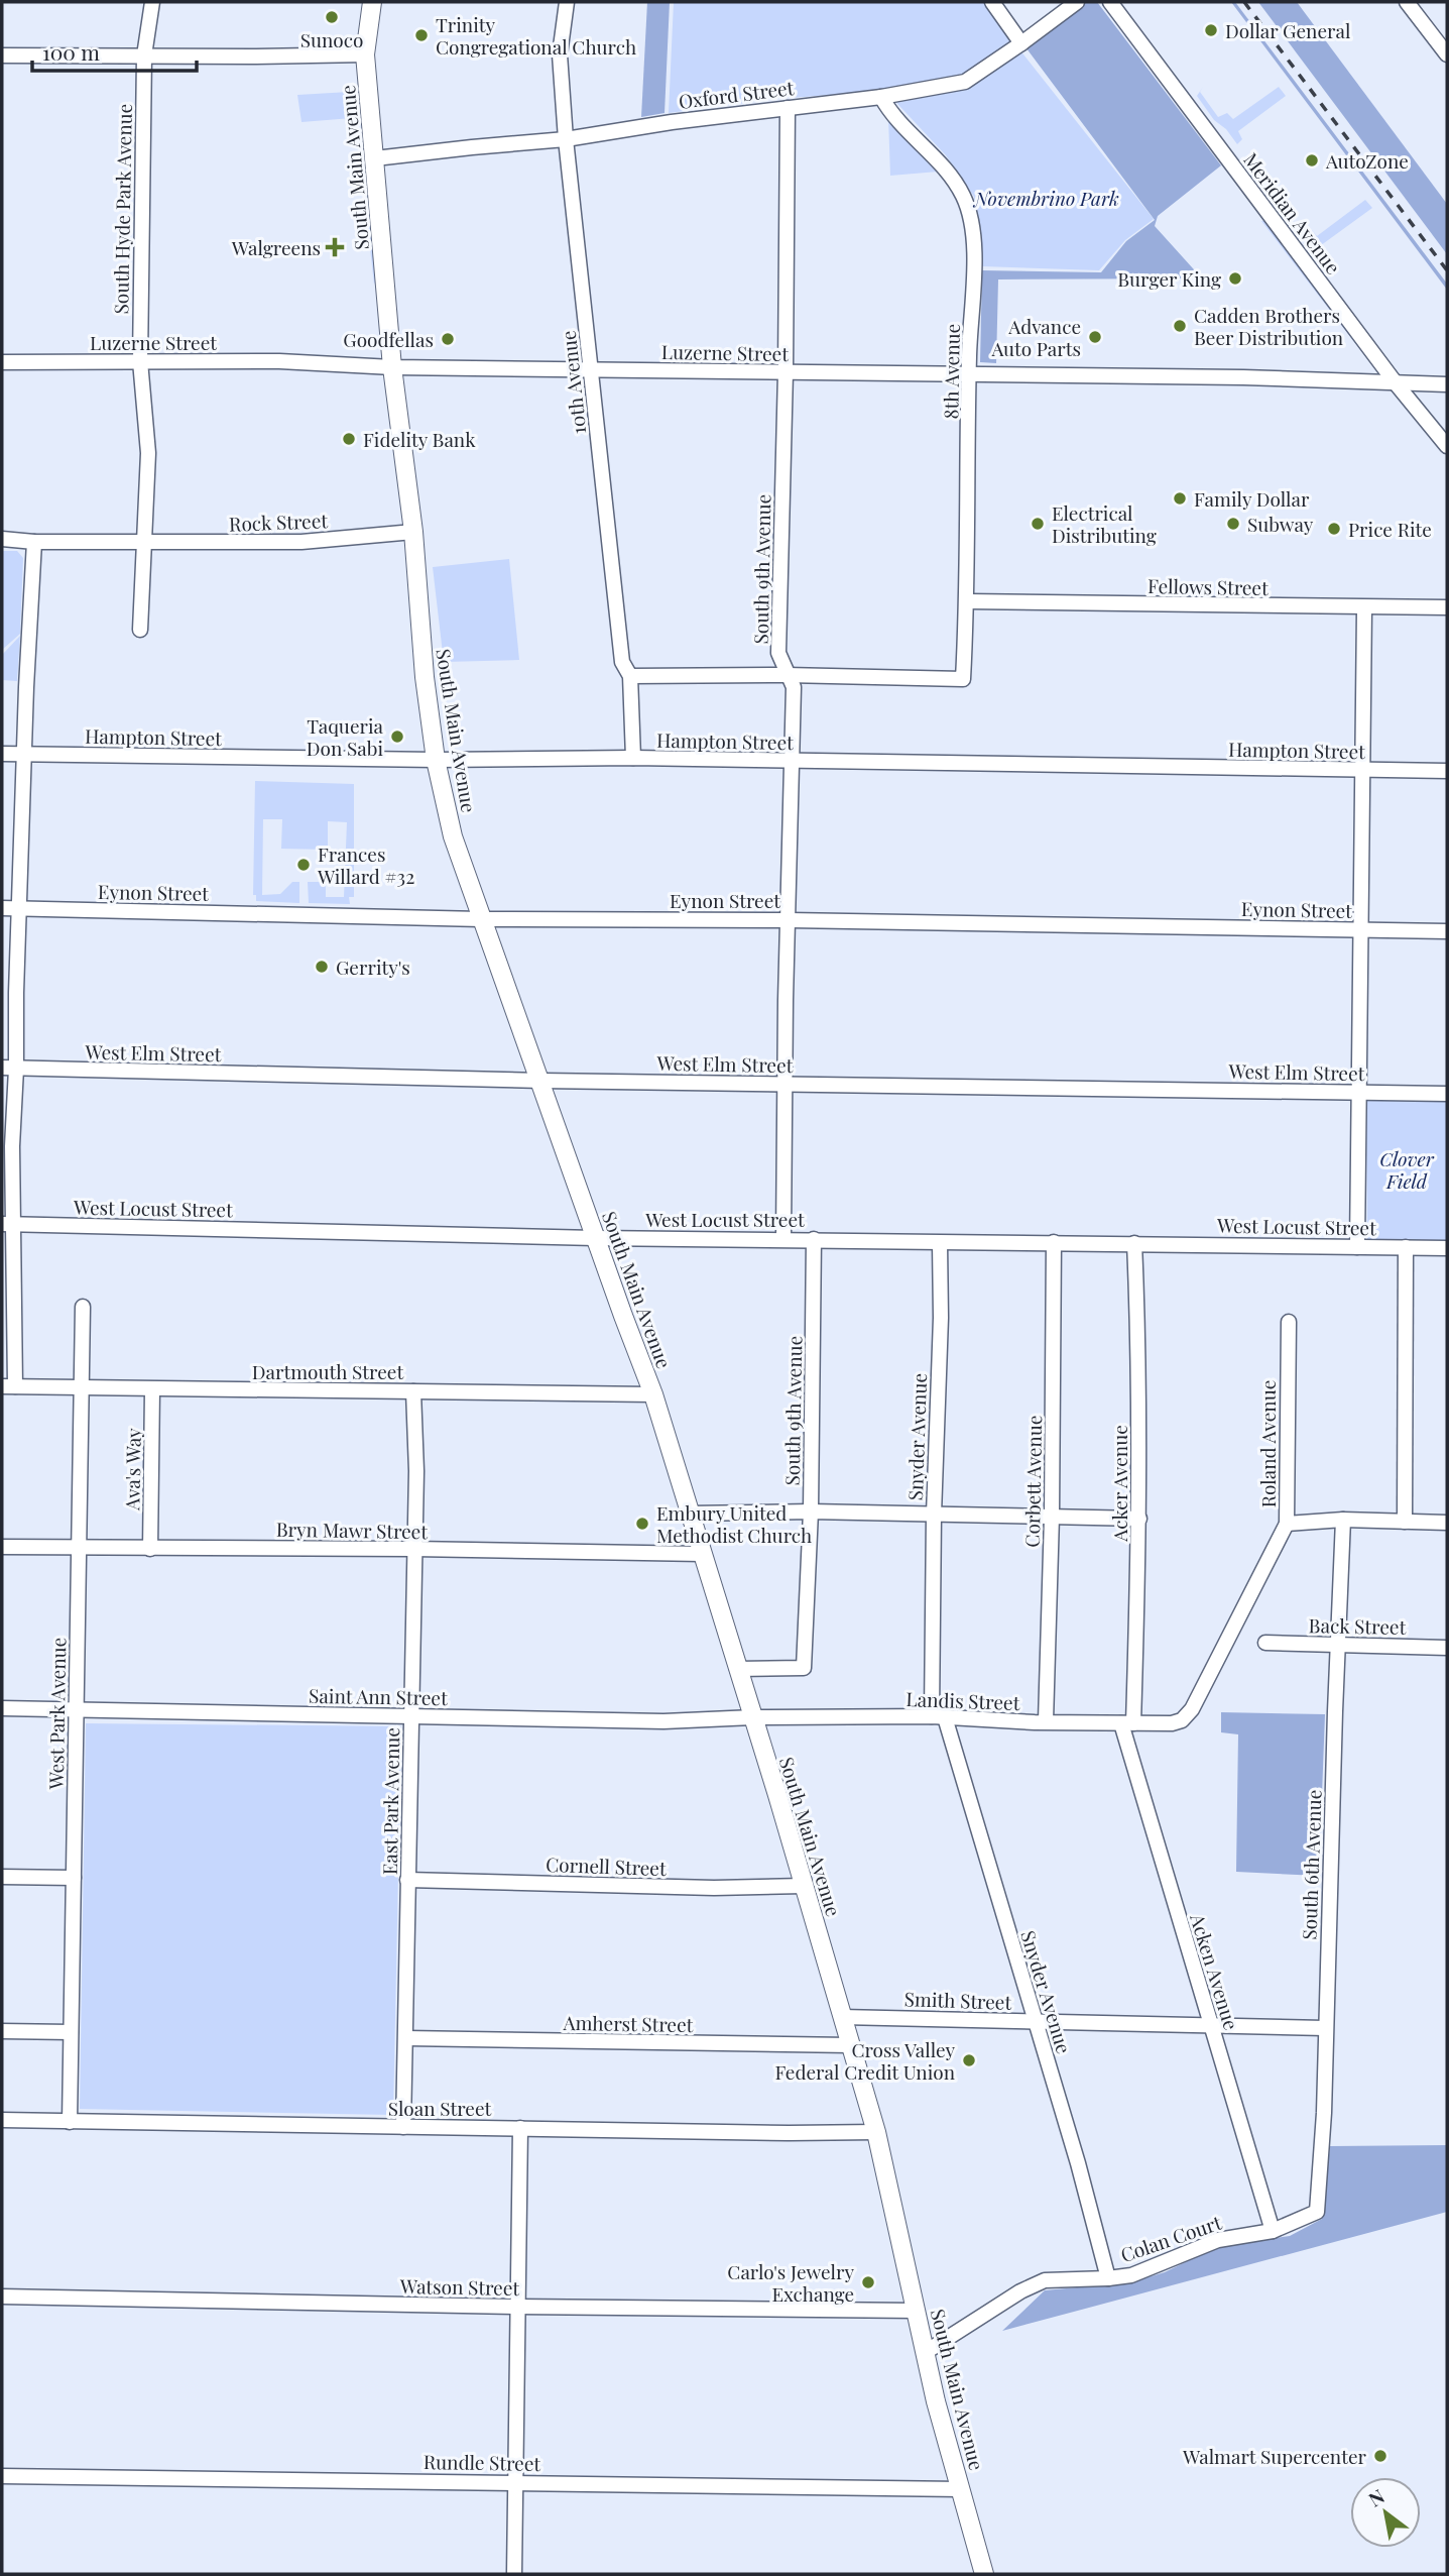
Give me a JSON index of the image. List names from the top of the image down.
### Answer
{
  "streets": {
    "main road": ["South Main Avenue"],
    "street": [
      "Oxford Street",
      "South Hyde Park Avenue",
      "Meridian Avenue",
      "Luzerne Street",
      "8th Avenue",
      "10th Avenue",
      "Rock Street",
      "South 9th Avenue",
      "Fellows Street",
      "Hampton Street",
      "Eynon Street",
      "West Elm Street",
      "West Locust Street",
      "Dartmouth Street",
      "Snyder Avenue",
      "Roland Avenue",
      "Ava's Way",
      "Corbett Avenue",
      "Acker Avenue",
      "Bryn Mawr Street",
      "Back Street",
      "Saint Ann Street",
      "Landis Street",
      "West Park Avenue",
      "East Park Avenue",
      "South 6th Avenue",
      "Cornell Street",
      "Acken Avenue",
      "Smith Street",
      "Amherst Street",
      "Sloan Street",
      "Colan Court",
      "Watson Street",
      "Rundle Street"
    ]
  },
  "crossings": [
    ["Oxford Street", "South Main Avenue"],
    ["Oxford Street", "8th Avenue"],
    ["Oxford Street", "10th Avenue"],
    ["Oxford Street", "South 9th Avenue"],
    ["South Main Avenue", "Luzerne Street"],
    ["South Main Avenue", "Rock Street"],
    ["South Main Avenue", "South 9th Avenue"],
    ["South Main Avenue", "Hampton Street"],
    ["South Main Avenue", "Eynon Street"],
    ["South Main Avenue", "West Elm Street"],
    ["South Main Avenue", "West Locust Street"],
    ["South Main Avenue", "Dartmouth Street"],
    ["South Main Avenue", "Bryn Mawr Street"],
    ["South Main Avenue", "Saint Ann Street"],
    ["South Main Avenue", "Landis Street"],
    ["South Main Avenue", "Cornell Street"],
    ["South Main Avenue", "Smith Street"],
    ["South Main Avenue", "Amherst Street"],
    ["South Main Avenue", "Sloan Street"],
    ["South Main Avenue", "Colan Court"],
    ["South Main Avenue", "Watson Street"],
    ["South Main Avenue", "Rundle Street"],
    ["South Hyde Park Avenue", "Luzerne Street"],
    ["South Hyde Park Avenue", "Rock Street"],
    ["Meridian Avenue", "Luzerne Street"],
    ["Luzerne Street", "8th Avenue"],
    ["Luzerne Street", "10th Avenue"],
    ["Luzerne Street", "South 9th Avenue"],
    ["8th Avenue", "South 9th Avenue"],
    ["8th Avenue", "Fellows Street"],
    ["10th Avenue", "Hampton Street"],
    ["South 9th Avenue", "Hampton Street"],
    ["South 9th Avenue", "Eynon Street"],
    ["South 9th Avenue", "West Elm Street"],
    ["South 9th Avenue", "West Locust Street"],
    ["West Locust Street", "Snyder Avenue"],
    ["West Locust Street", "Corbett Avenue"],
    ["West Locust Street", "Acker Avenue"],
    ["Dartmouth Street", "Ava's Way"],
    ["Dartmouth Street", "West Park Avenue"],
    ["Dartmouth Street", "East Park Avenue"],
    ["Snyder Avenue", "Landis Street"],
    ["Snyder Avenue", "Smith Street"],
    ["Snyder Avenue", "Colan Court"],
    ["Roland Avenue", "Landis Street"],
    ["Ava's Way", "Bryn Mawr Street"],
    ["Corbett Avenue", "Landis Street"],
    ["Acker Avenue", "Landis Street"],
    ["Acker Avenue", "Acken Avenue"],
    ["Bryn Mawr Street", "West Park Avenue"],
    ["Bryn Mawr Street", "East Park Avenue"],
    ["Back Street", "South 6th Avenue"],
    ["Saint Ann Street", "Landis Street"],
    ["Saint Ann Street", "West Park Avenue"],
    ["Saint Ann Street", "East Park Avenue"],
    ["Landis Street", "Acken Avenue"],
    ["West Park Avenue", "Sloan Street"],
    ["East Park Avenue", "Cornell Street"],
    ["East Park Avenue", "Amherst Street"],
    ["East Park Avenue", "Sloan Street"],
    ["South 6th Avenue", "Smith Street"],
    ["South 6th Avenue", "Colan Court"],
    ["Acken Avenue", "Smith Street"],
    ["Acken Avenue", "Colan Court"]
  ],
  "parks": ["Novembrino Park", "Clover Field"],
  "places": {
    "other": [
      "Sunoco",
      "Dollar General",
      "Trinity Congregational Church",
      "AutoZone",
      "Burger King",
      "Cadden Brothers Beer Distribution",
      "Advance Auto Parts",
      "Goodfellas",
      "Fidelity Bank",
      "Family Dollar",
      "Electrical Distributing",
      "Subway",
      "Price Rite",
      "Taqueria Don Sabi",
      "Frances Willard #32",
      "Gerrity's",
      "Embury United Methodist Church",
      "Cross Valley Federal Credit Union",
      "Carlo's Jewelry Exchange",
      "Walmart Supercenter"
    ],
    "health": ["Walgreens"]
  },
  "scale_bar": "100 m",
  "north": "top left"
}
